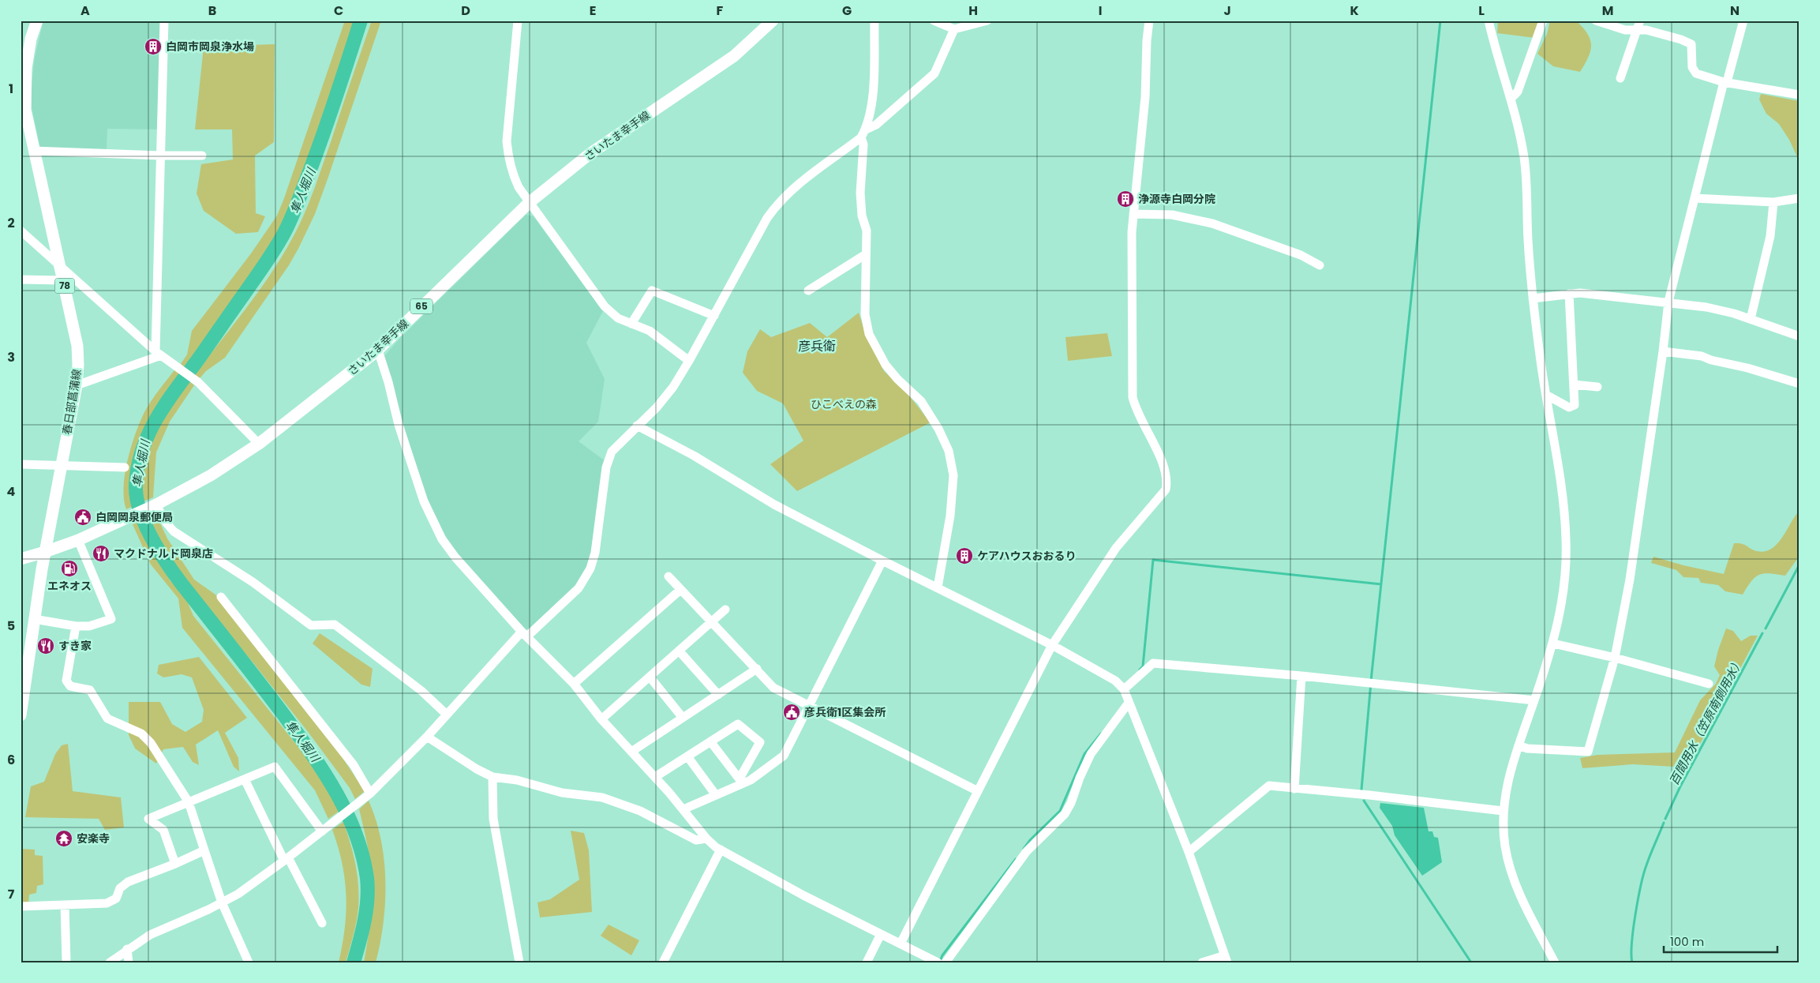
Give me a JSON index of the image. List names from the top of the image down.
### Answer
{
  "streets": {
    "main road": [
      "さいたま幸手線",
      "78",
      "65",
      "春日部菖蒲線"
    ]
  },
  "crossings": [
    ["さいたま幸手線", "春日部菖蒲線"]
  ],
  "districts": ["彦兵衛"],
  "water": ["隼人堀川", "百間用水（笠原南側用水）"],
  "parks": ["ひこべえの森"],
  "places": {
    "building": ["白岡市岡泉浄水場", "浄源寺白岡分院", "ケアハウスおおるり"],
    "public building": ["白岡岡泉郵便局", "彦兵衛1区集会所"],
    "restaurant": ["マクドナルド岡泉店", "すき家"],
    "fuel station": ["エネオス"],
    "temple": ["安楽寺"]
  },
  "scale_bar": "100 m",
  "grid": {
    "columns": [
      "A",
      "B",
      "C",
      "D",
      "E",
      "F",
      "G",
      "H",
      "I",
      "J",
      "K",
      "L",
      "M",
      "N"
    ],
    "rows": [
      "1",
      "2",
      "3",
      "4",
      "5",
      "6",
      "7"
    ]
  }
}
